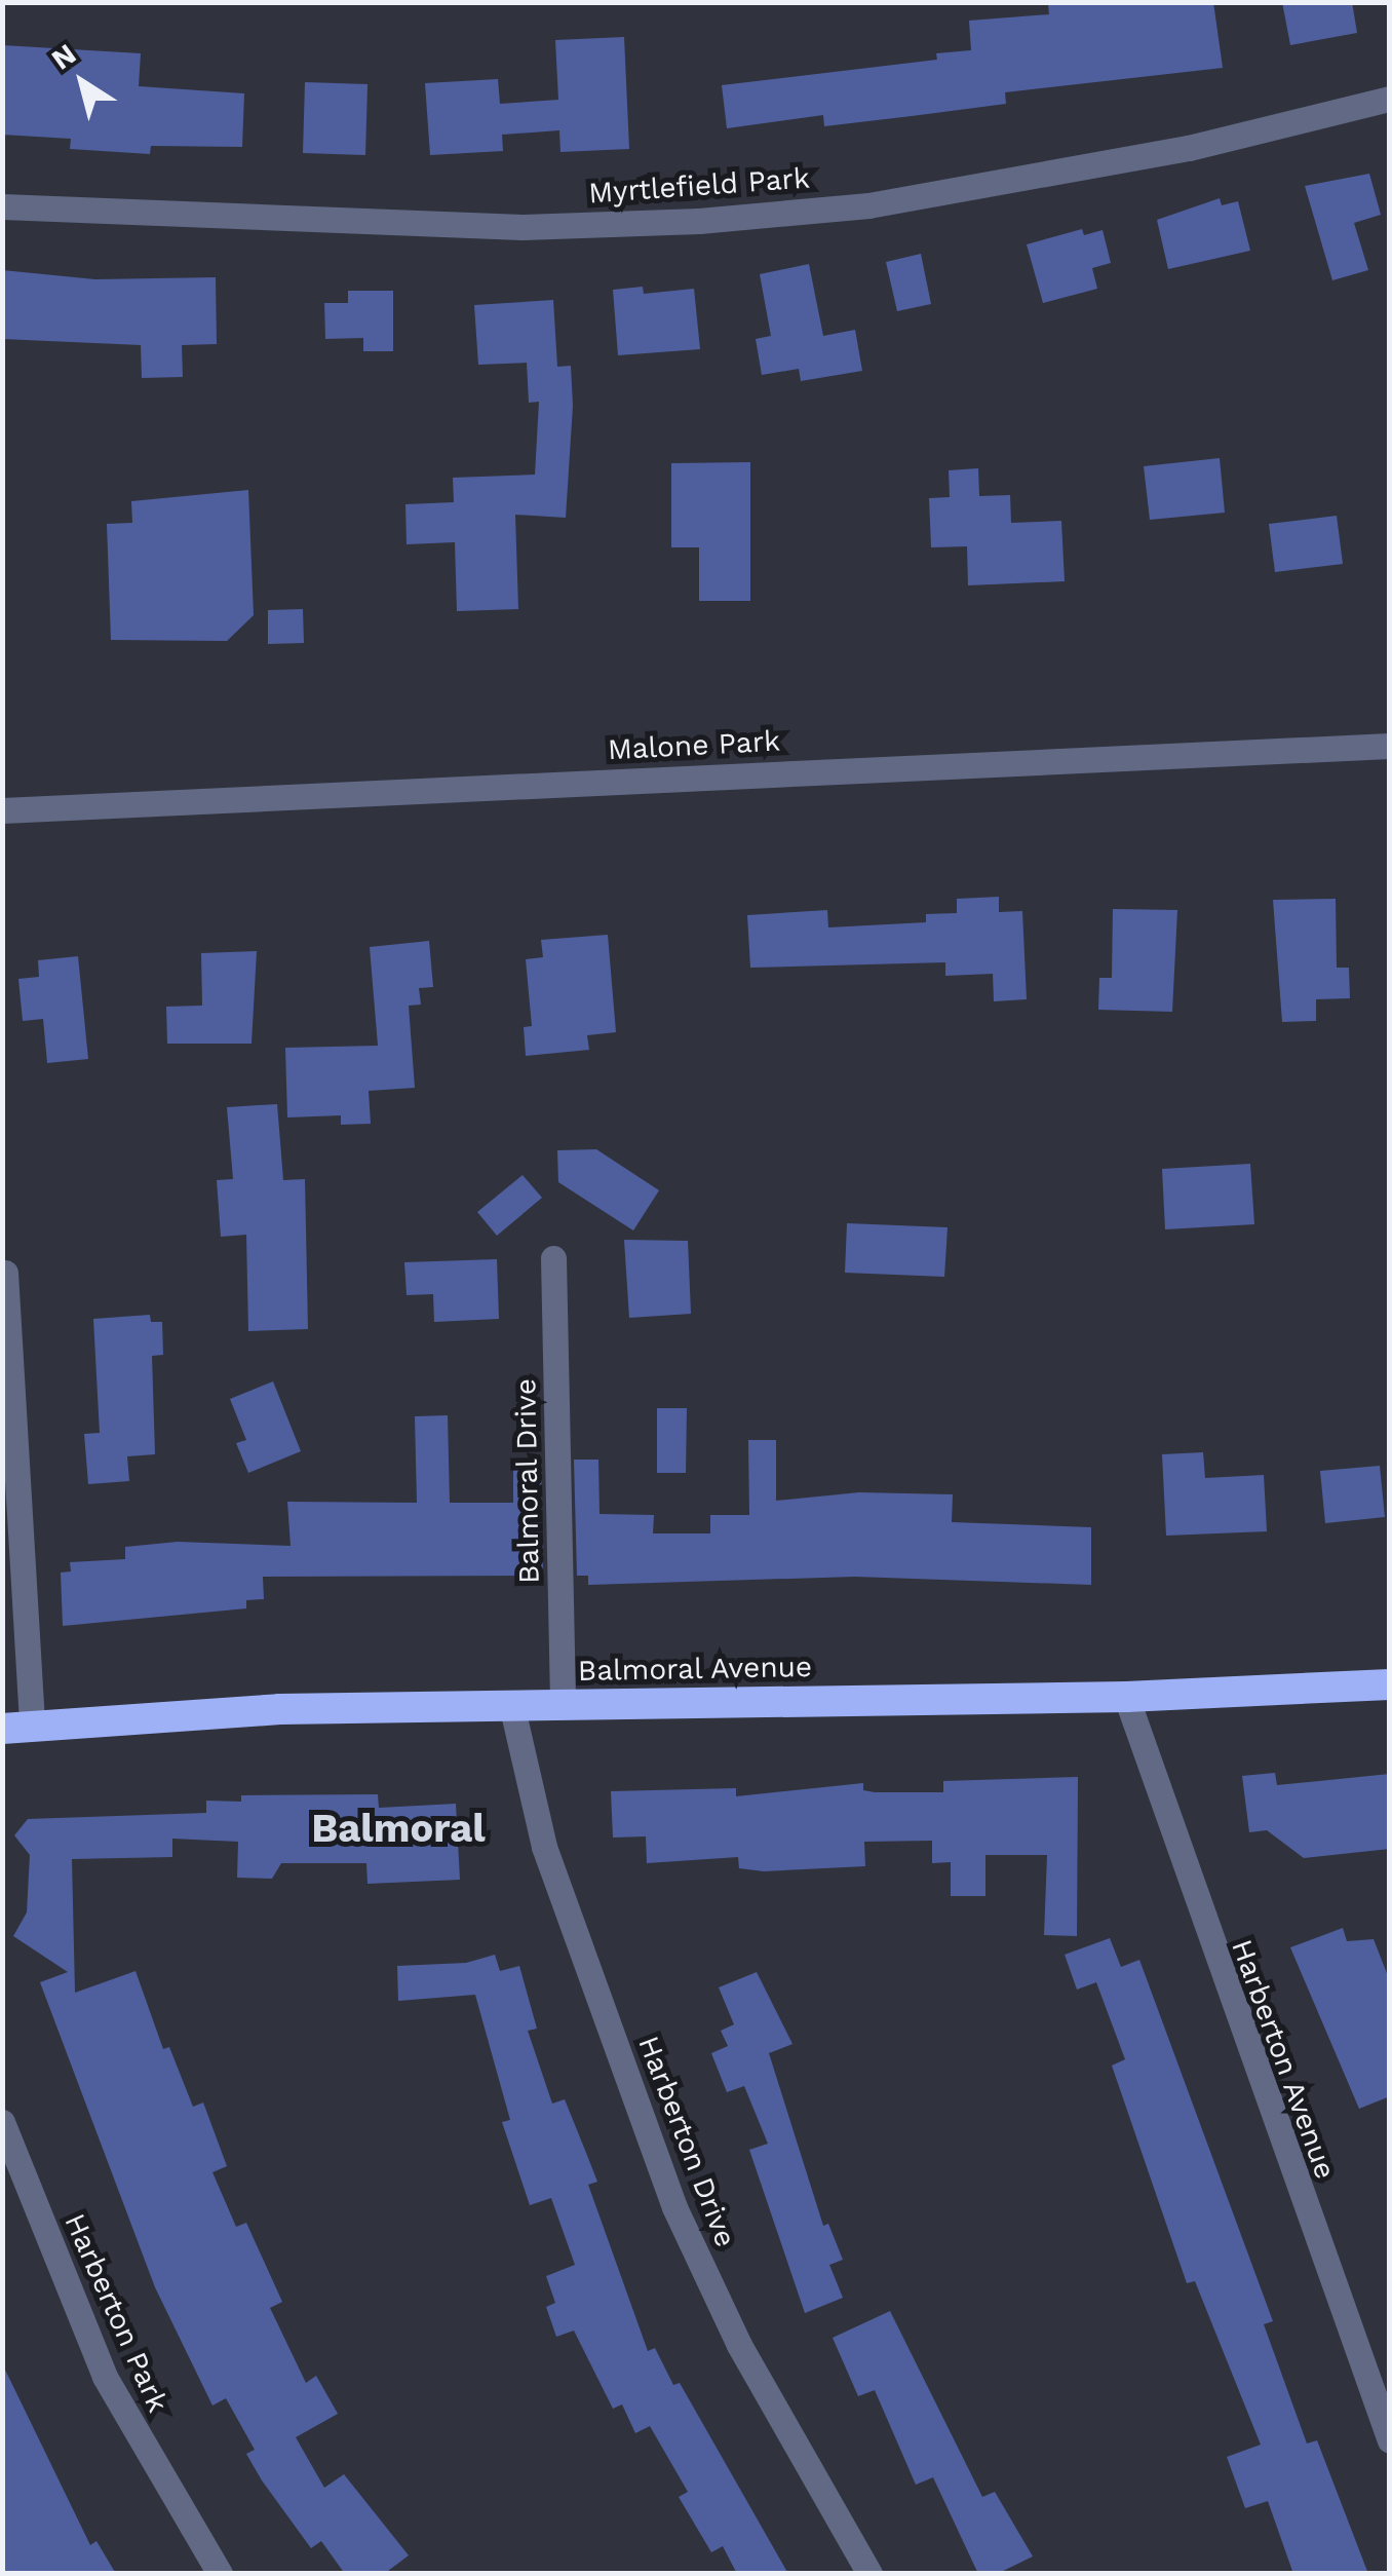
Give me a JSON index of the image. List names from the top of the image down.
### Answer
{
  "streets": {
    "highway": ["Balmoral Avenue"],
    "street": [
      "Myrtlefield Park",
      "Malone Park",
      "Balmoral Drive",
      "Harberton Avenue",
      "Harberton Drive",
      "Harberton Park"
    ]
  },
  "crossings": [
    ["Balmoral Drive", "Balmoral Avenue"],
    ["Balmoral Avenue", "Harberton Avenue"],
    ["Balmoral Avenue", "Harberton Drive"]
  ],
  "districts": ["Balmoral"],
  "north": "top left"
}
